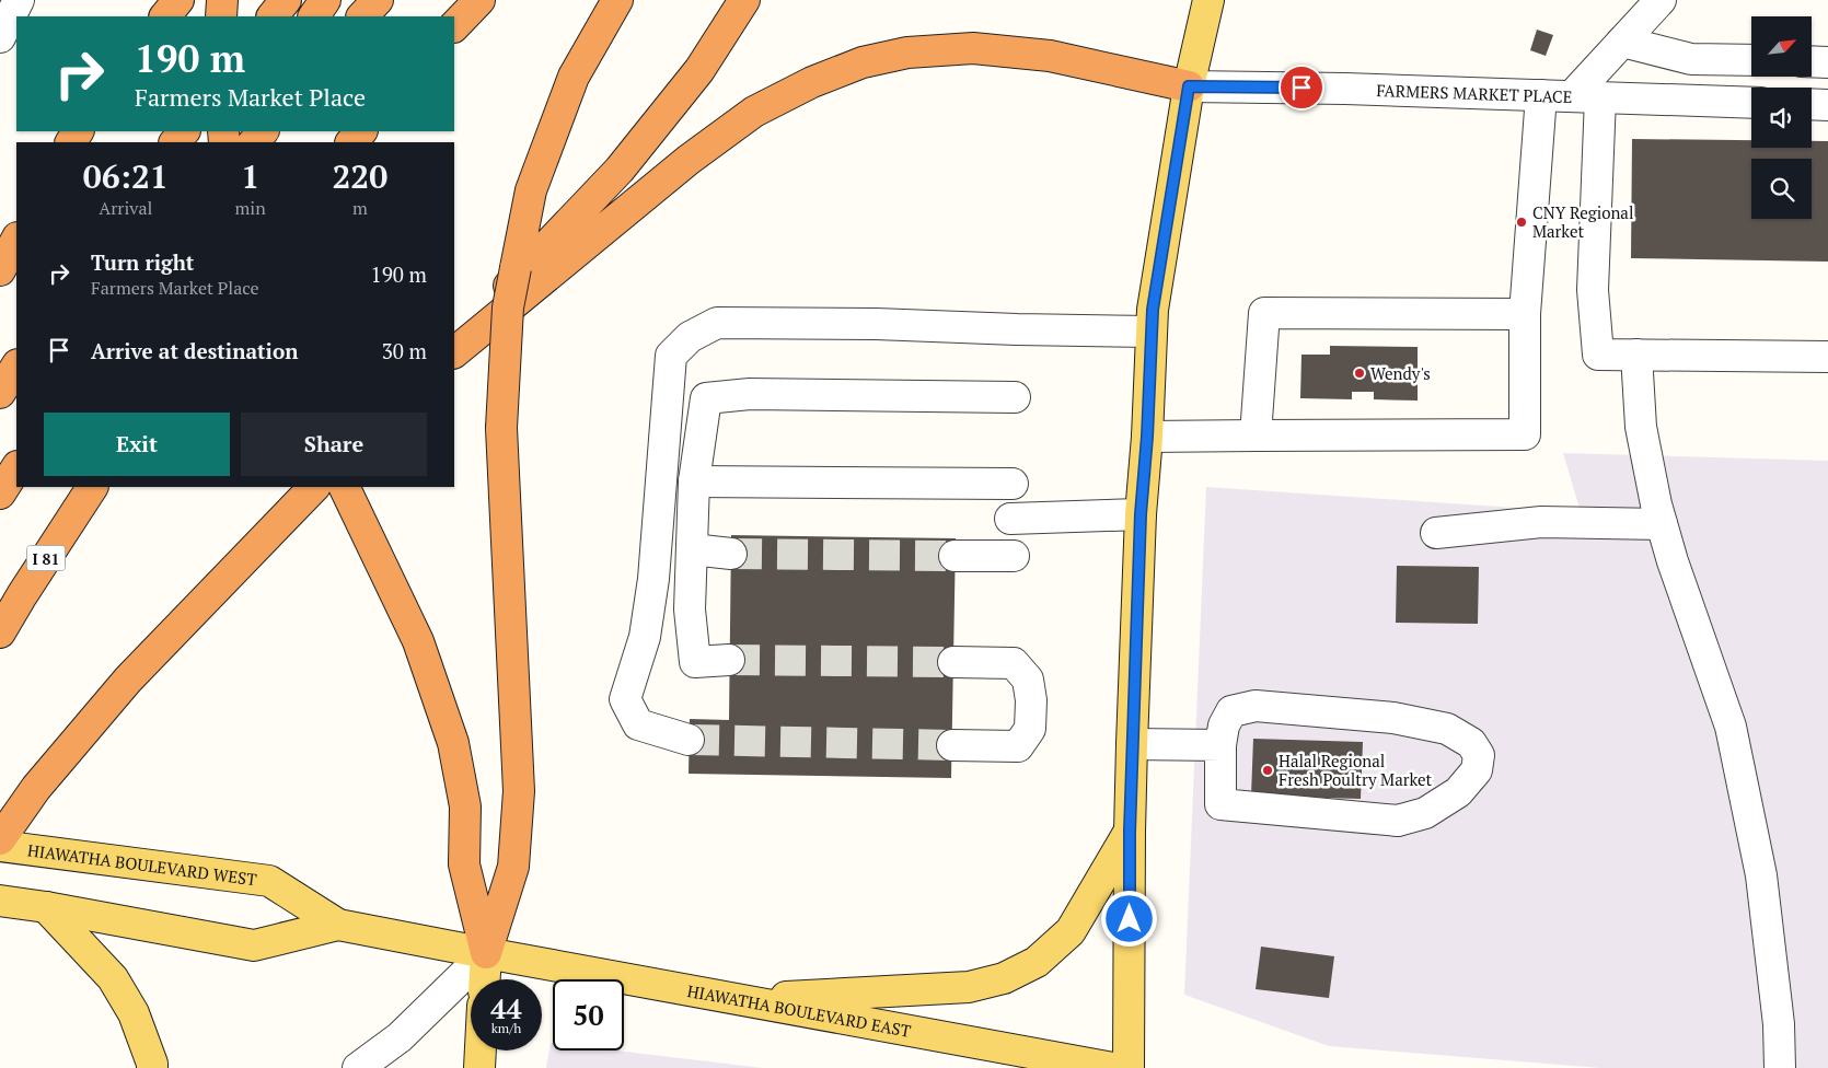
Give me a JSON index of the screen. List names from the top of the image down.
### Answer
{
  "streets": {
    "highway": ["I 81"],
    "main road": ["HIAWATHA BOULEVARD WEST", "HIAWATHA BOULEVARD EAST"],
    "street": ["FARMERS MARKET PLACE"]
  },
  "crossings": [
    ["HIAWATHA BOULEVARD WEST", "HIAWATHA BOULEVARD EAST"]
  ],
  "places": ["CNY Regional Market", "Wendy's", "Halal Regional Fresh Poultry Market"],
  "north": "top right",
  "page": {
    "turn": ["190 m", "Farmers Market Place"],
    "eta": [
      "06:21",
      "Arrival",
      "1",
      "min",
      "220",
      "m"
    ],
    "list": [
      {
        "name": "Turn right",
        "note": "Farmers Market Place",
        "value": "190 m"
      },
      {
        "name": "Arrive at destination",
        "value": "30 m"
      }
    ],
    "buttons": ["Exit", "Share"],
    "speed": "44 km/h",
    "limit": "50"
  }
}
